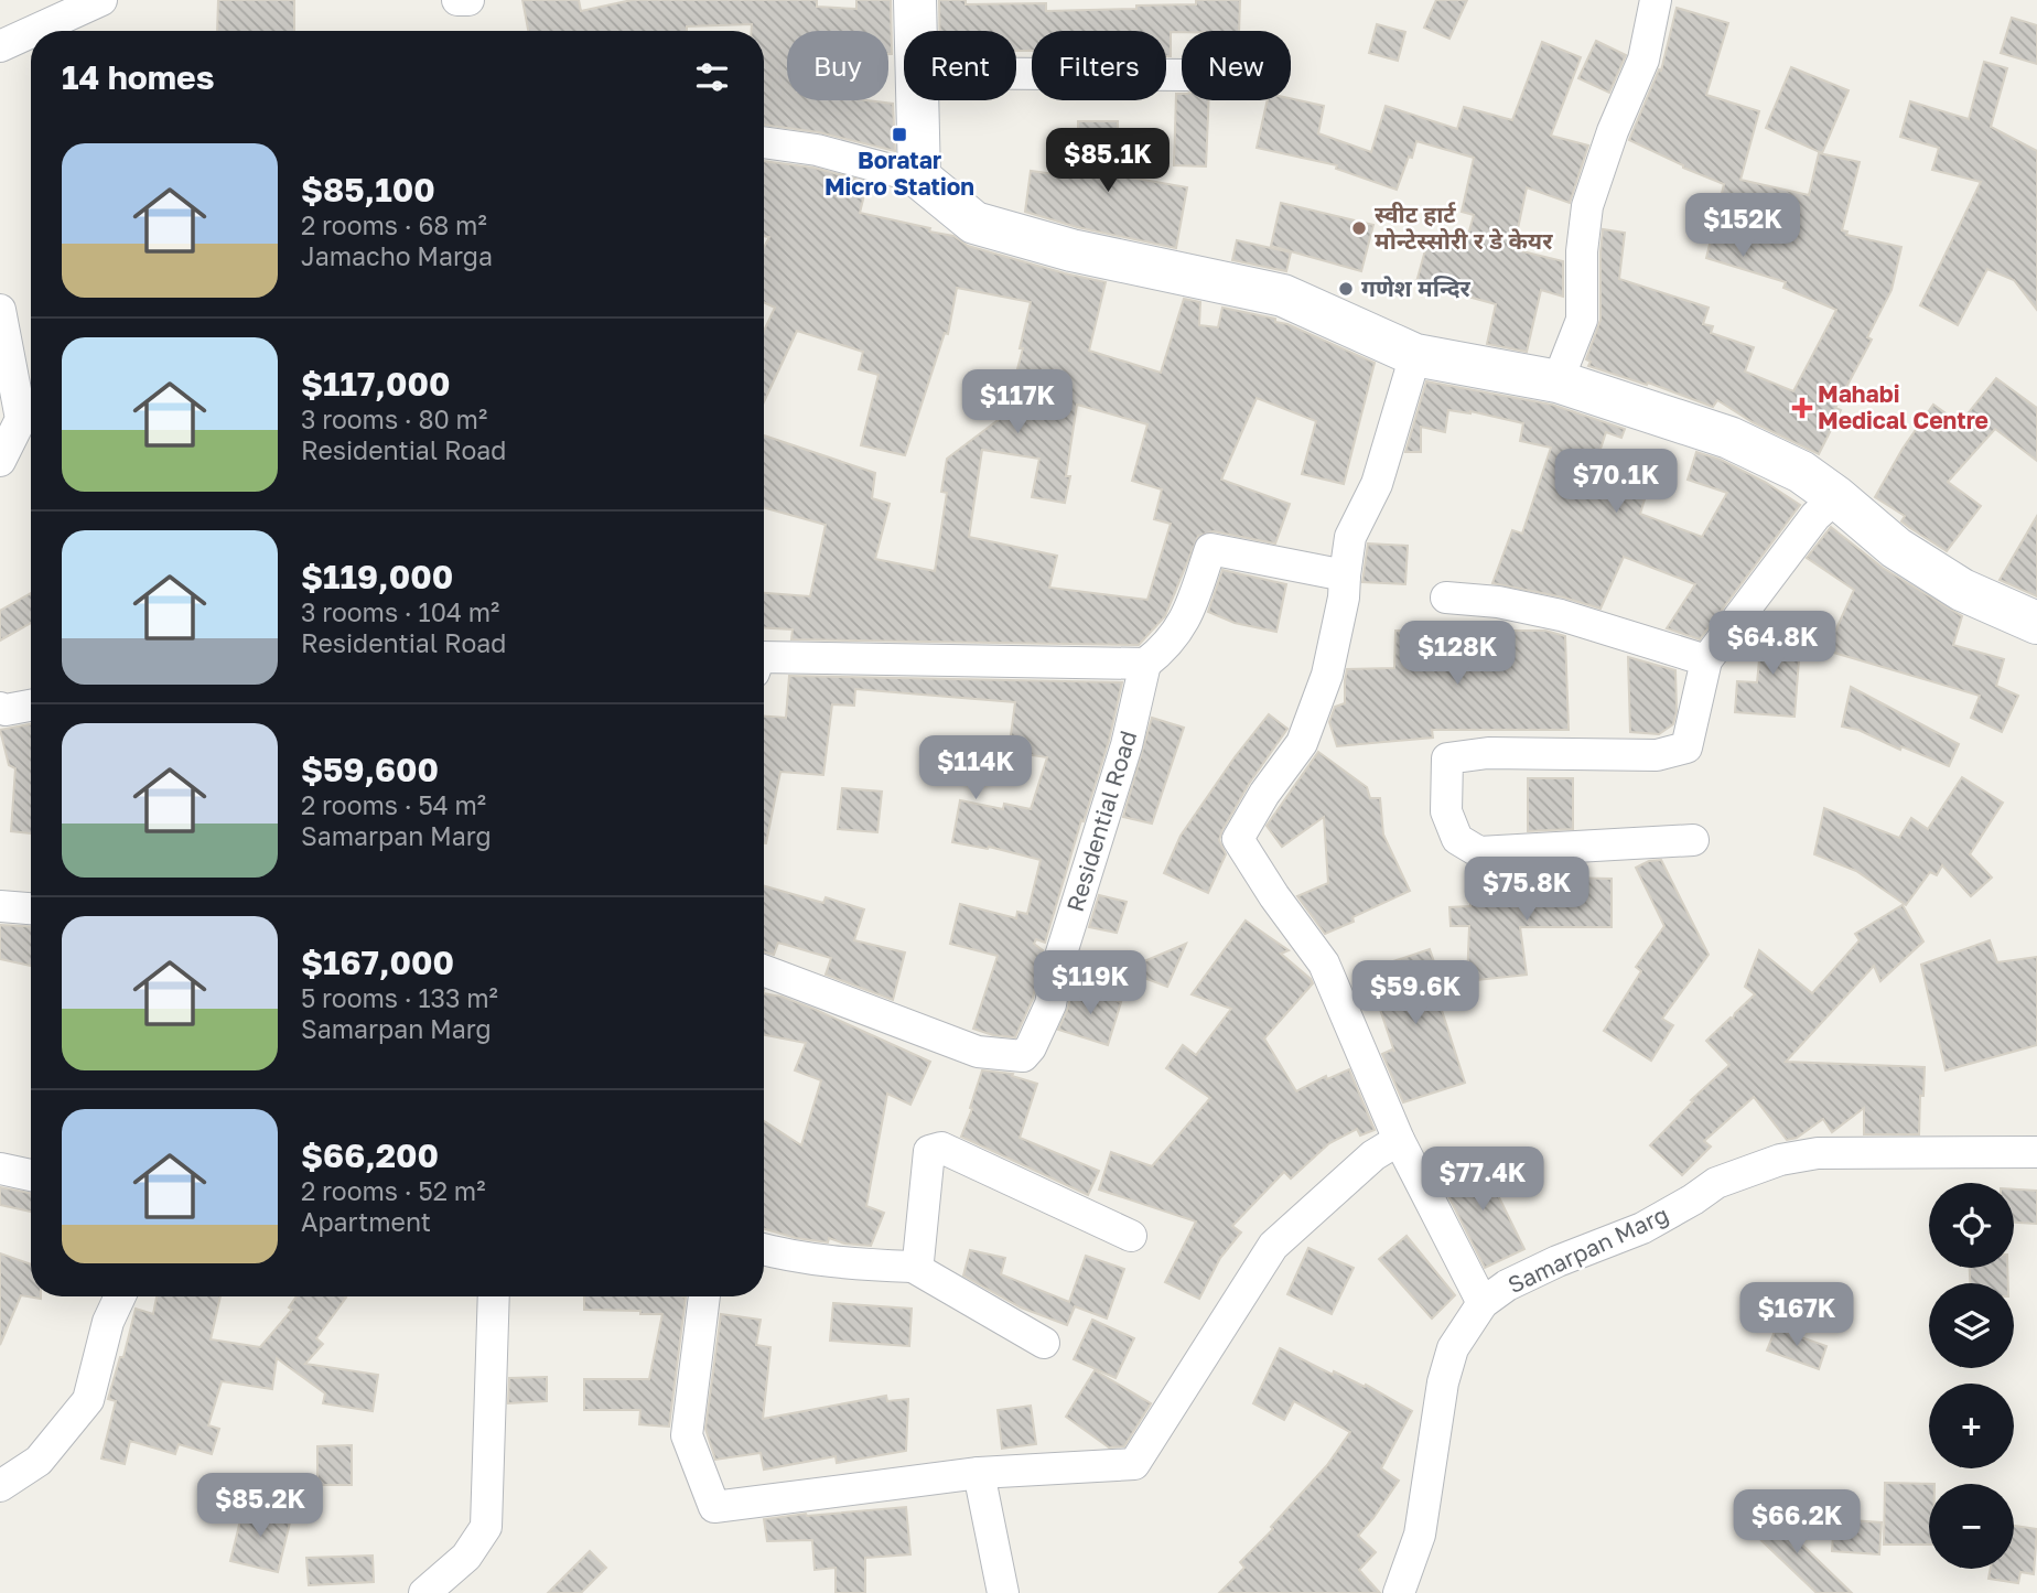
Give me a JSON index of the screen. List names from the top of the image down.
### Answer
{
  "streets": {
    "street": ["Residential Road", "Samarpan Marg"]
  },
  "places": {
    "transit": ["Boratar Micro Station"],
    "other": ["स्वीट हार्ट मोन्टेस्सोरी र डे केयर", "गणेश मन्दिर"],
    "health": ["Mahabi Medical Centre"]
  },
  "page": {
    "chip": [
      "Buy",
      "Rent",
      "Filters",
      "New"
    ],
    "heading": "14 homes",
    "list": [
      {
        "name": "$85,100",
        "note": "2 rooms · 68 m² · Jamacho Marga"
      },
      {
        "name": "$117,000",
        "note": "3 rooms · 80 m² · Residential Road"
      },
      {
        "name": "$119,000",
        "note": "3 rooms · 104 m² · Residential Road"
      },
      {
        "name": "$59,600",
        "note": "2 rooms · 54 m² · Samarpan Marg"
      },
      {
        "name": "$167,000",
        "note": "5 rooms · 133 m² · Samarpan Marg"
      },
      {
        "name": "$66,200",
        "note": "2 rooms · 52 m² · Apartment"
      }
    ],
    "price": [
      "$85.1K",
      "$152K",
      "$117K",
      "$70.1K",
      "$64.8K",
      "$128K",
      "$114K",
      "$75.8K",
      "$119K",
      "$59.6K",
      "$77.4K",
      "$167K",
      "$85.2K",
      "$66.2K"
    ],
    "map_buttons": ["+", "−"]
  }
}
